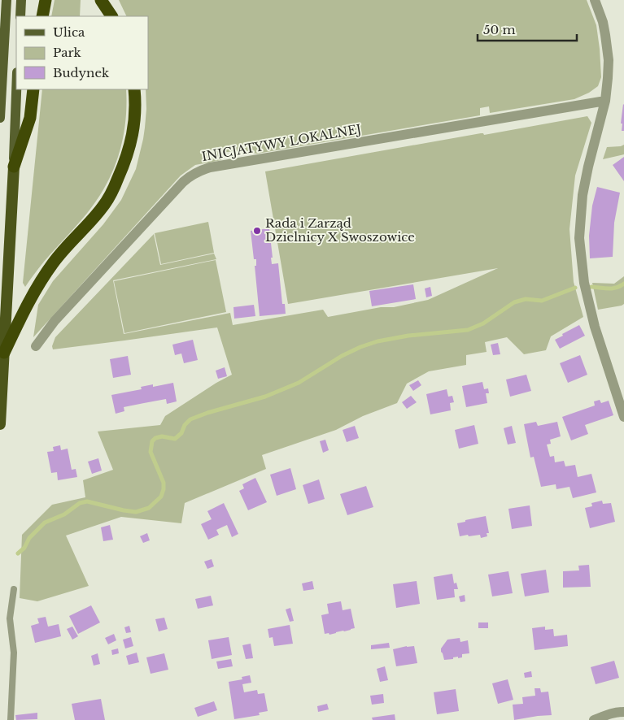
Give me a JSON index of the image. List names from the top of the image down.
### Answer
{
  "streets": {
    "street": ["INICJATYWY LOKALNEJ"]
  },
  "places": ["Rada i Zarząd Dzielnicy X Swoszowice"],
  "legend": ["Ulica", "Park", "Budynek"],
  "scale_bar": "50 m"
}
